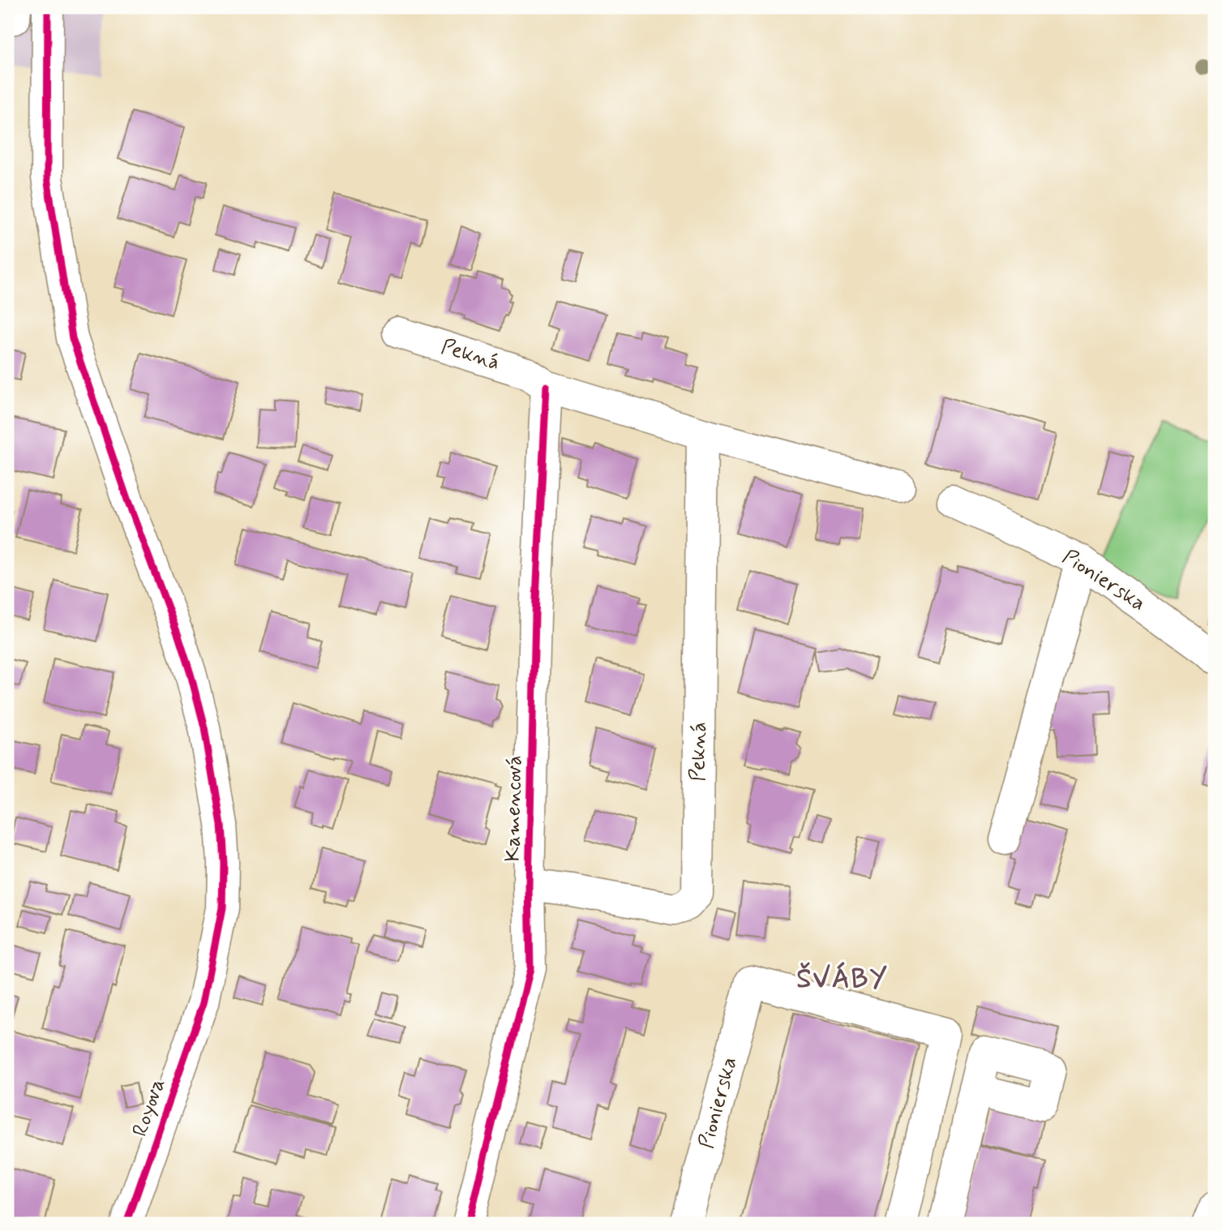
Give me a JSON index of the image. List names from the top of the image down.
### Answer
{
  "streets": {
    "street": [
      "Pekná",
      "Pionierska",
      "Kamencová",
      "Royova"
    ]
  },
  "crossings": [
    ["Pekná", "Kamencová"]
  ],
  "districts": ["ŠVÁBY"]
}
